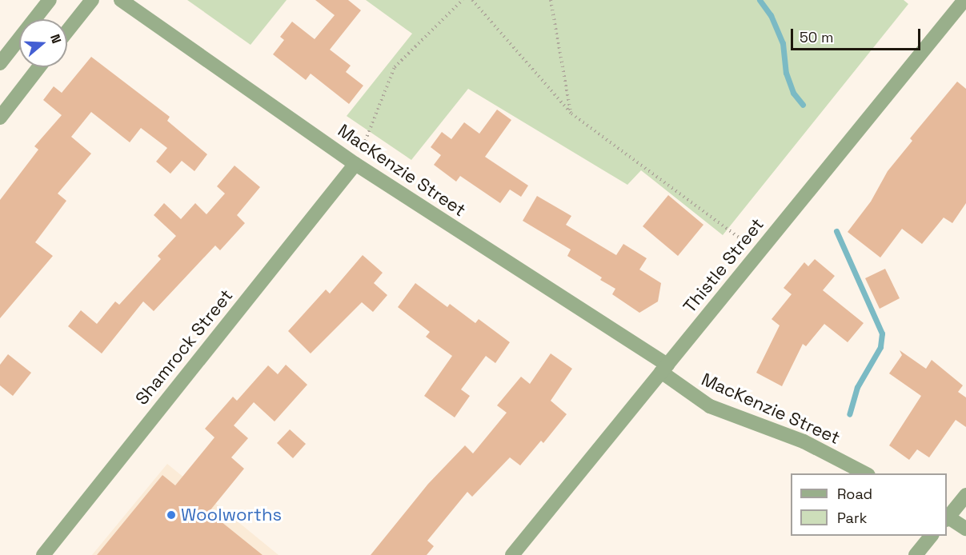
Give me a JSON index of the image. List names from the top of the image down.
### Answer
{
  "streets": {
    "street": ["MacKenzie Street", "Thistle Street", "Shamrock Street"]
  },
  "crossings": [
    ["MacKenzie Street", "Thistle Street"],
    ["MacKenzie Street", "Shamrock Street"]
  ],
  "places": ["Woolworths"],
  "legend": ["Road", "Park"],
  "scale_bar": "50 m",
  "north": "right"
}
